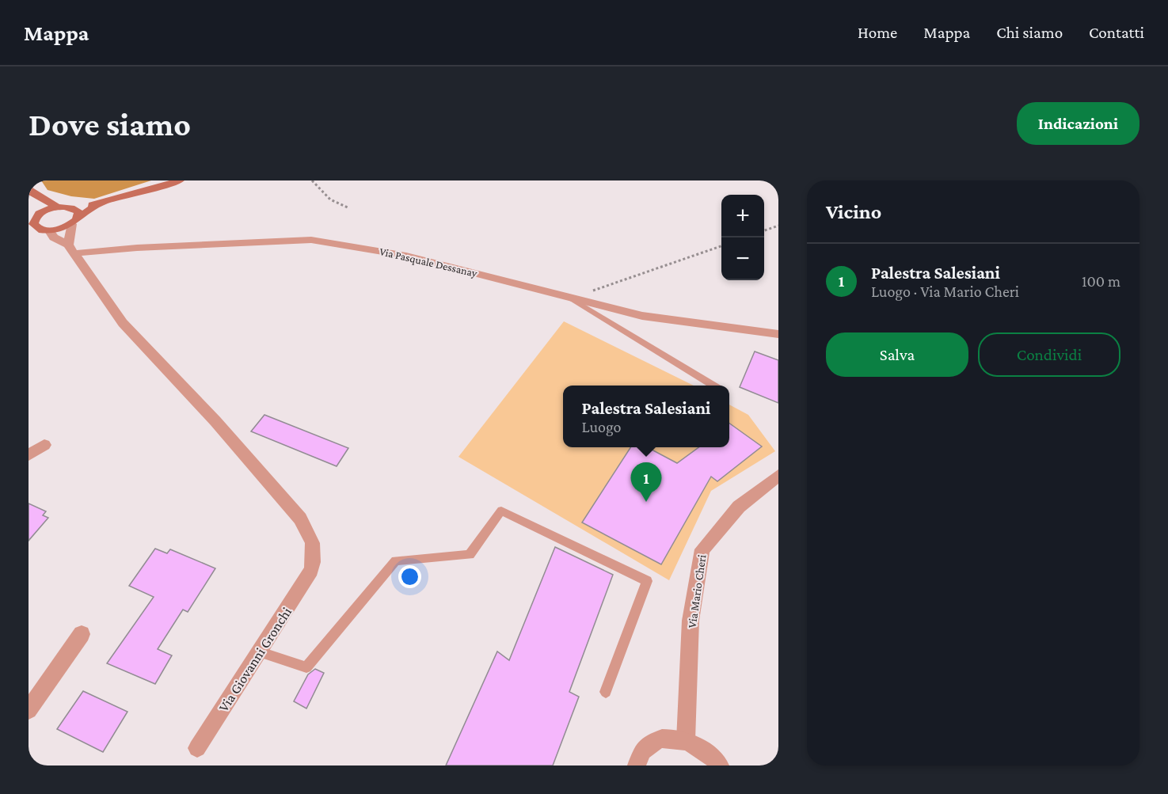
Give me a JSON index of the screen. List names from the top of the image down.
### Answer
{
  "streets": {
    "street": ["Via Pasquale Dessanay", "Via Mario Cheri", "Via Giovanni Gronchi"]
  },
  "crossings": [
    ["Via Pasquale Dessanay", "Via Giovanni Gronchi"]
  ],
  "page": {
    "header": "Mappa",
    "nav": [
      "Home",
      "Mappa",
      "Chi siamo",
      "Contatti"
    ],
    "buttons": [
      "Indicazioni",
      ["Salva", "Condividi"]
    ],
    "title": "Dove siamo",
    "heading": "Vicino",
    "map_buttons": ["+", "−"],
    "list": [
      {
        "mark": "1",
        "name": "Palestra Salesiani",
        "note": "Luogo · Via Mario Cheri",
        "value": "100 m"
      }
    ],
    "popup": ["Palestra Salesiani", "Luogo"],
    "pins": "1"
  }
}
